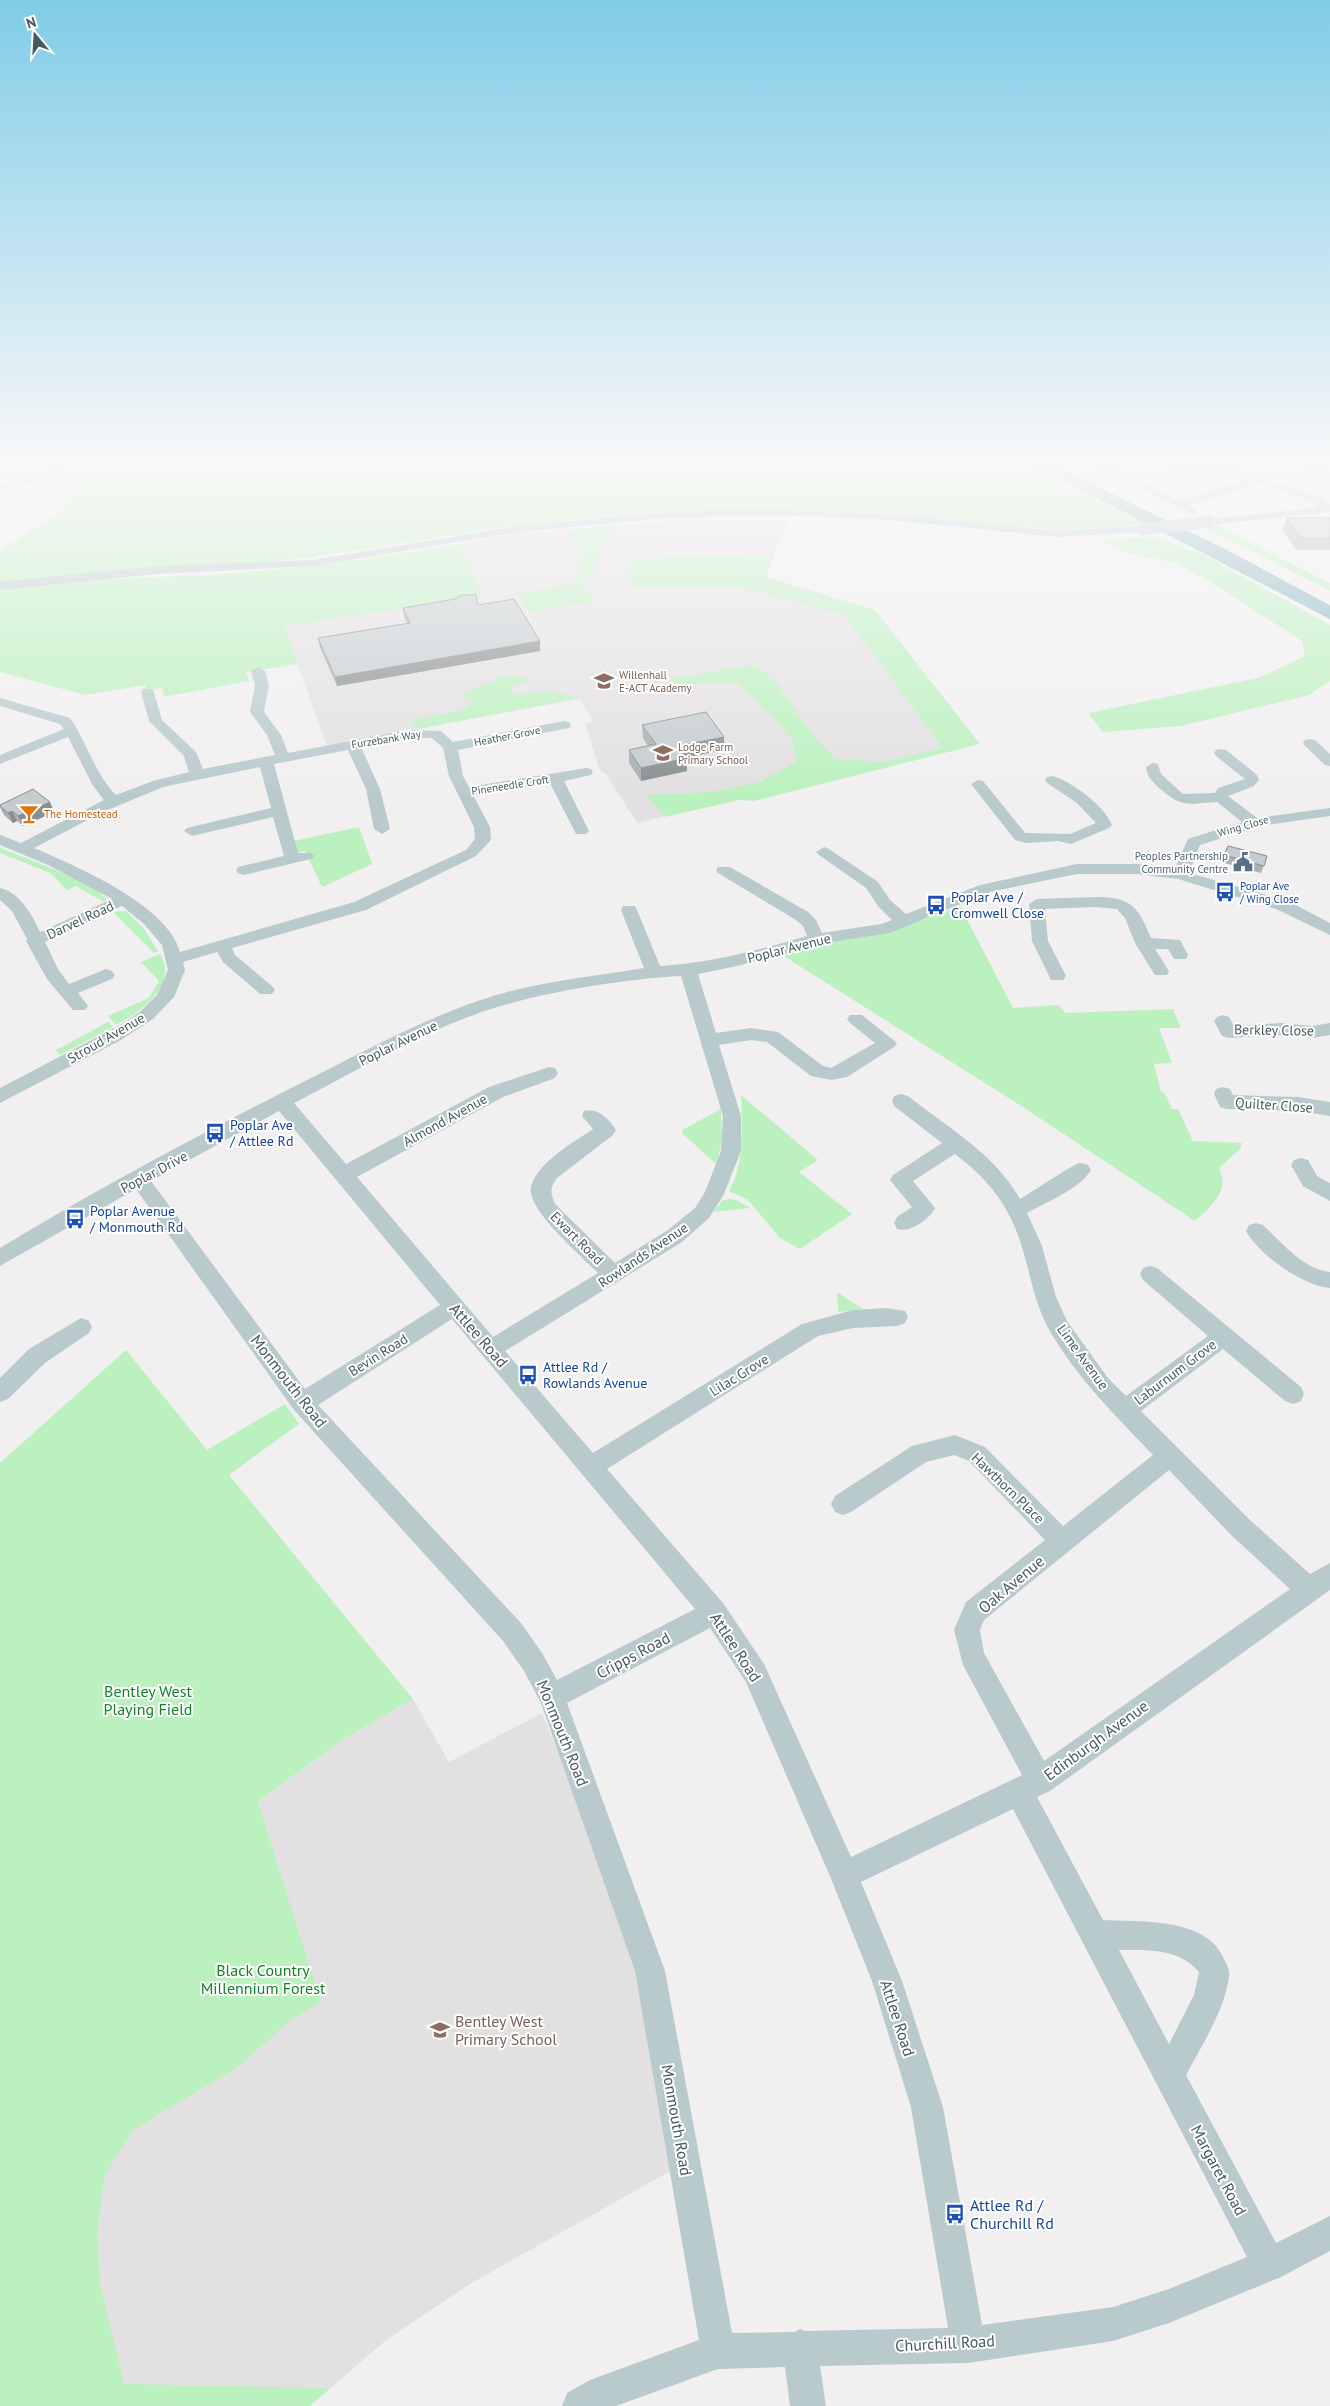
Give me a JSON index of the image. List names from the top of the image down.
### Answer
{
  "streets": {
    "street": [
      "Heather Grove",
      "Furzebank Way",
      "Pineneedle Croft",
      "Wing Close",
      "Darvel Road",
      "Poplar Avenue",
      "Berkley Close",
      "Stroud Avenue",
      "Quilter Close",
      "Almond Avenue",
      "Poplar Drive",
      "Ewart Road",
      "Rowlands Avenue",
      "Attlee Road",
      "Bevin Road",
      "Lime Avenue",
      "Laburnum Grove",
      "Lilac Grove",
      "Monmouth Road",
      "Hawthorn Place",
      "Oak Avenue",
      "Cripps Road",
      "Edinburgh Avenue",
      "Margaret Road",
      "Churchill Road"
    ]
  },
  "crossings": [
    ["Heather Grove", "Furzebank Way"],
    ["Wing Close", "Poplar Avenue"],
    ["Poplar Avenue", "Poplar Drive"],
    ["Poplar Avenue", "Rowlands Avenue"],
    ["Poplar Avenue", "Attlee Road"],
    ["Almond Avenue", "Attlee Road"],
    ["Poplar Drive", "Attlee Road"],
    ["Poplar Drive", "Monmouth Road"],
    ["Ewart Road", "Rowlands Avenue"],
    ["Rowlands Avenue", "Attlee Road"],
    ["Attlee Road", "Bevin Road"],
    ["Attlee Road", "Lilac Grove"],
    ["Attlee Road", "Cripps Road"],
    ["Attlee Road", "Edinburgh Avenue"],
    ["Attlee Road", "Churchill Road"],
    ["Bevin Road", "Monmouth Road"],
    ["Lime Avenue", "Laburnum Grove"],
    ["Lime Avenue", "Oak Avenue"],
    ["Lime Avenue", "Edinburgh Avenue"],
    ["Monmouth Road", "Cripps Road"],
    ["Monmouth Road", "Churchill Road"],
    ["Hawthorn Place", "Oak Avenue"],
    ["Oak Avenue", "Edinburgh Avenue"],
    ["Oak Avenue", "Margaret Road"],
    ["Edinburgh Avenue", "Margaret Road"],
    ["Margaret Road", "Churchill Road"]
  ],
  "parks": ["Bentley West Playing Field", "Black Country Millennium Forest"],
  "places": {
    "school or university": ["Willenhall E-ACT Academy", "Lodge Farm Primary School", "Bentley West Primary School"],
    "bar": ["The Homestead"],
    "public building": ["Peoples Partnership Community Centre"],
    "bus stop": [
      "Poplar Ave / Wing Close",
      "Poplar Ave / Cromwell Close",
      "Poplar Ave / Attlee Rd",
      "Poplar Avenue / Monmouth Rd",
      "Attlee Rd / Rowlands Avenue",
      "Attlee Rd / Churchill Rd"
    ]
  },
  "north": "top"
}
